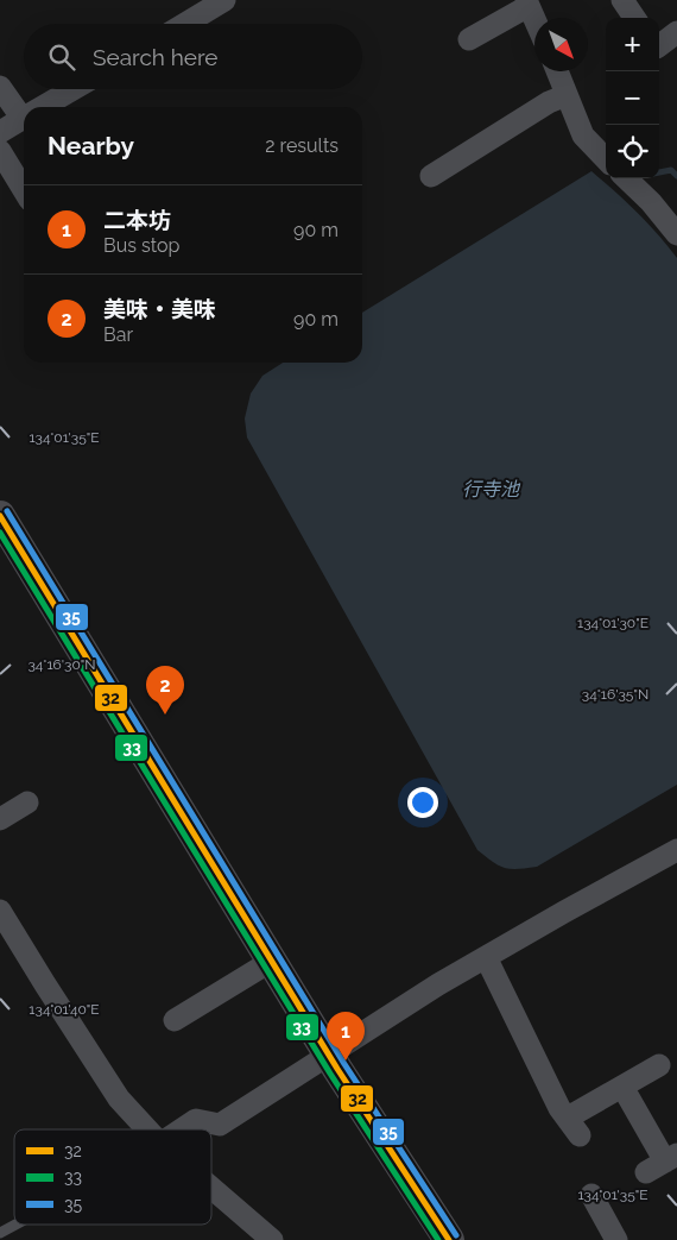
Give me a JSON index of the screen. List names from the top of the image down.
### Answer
{
  "water": ["行寺池"],
  "lines": ["transit line 35", "transit line 32", "transit line 33"],
  "legend": ["32", "33", "35"],
  "north": "bottom right",
  "page": {
    "map_buttons": ["+", "−"],
    "search": "Search here",
    "heading": ["Nearby", "2 results"],
    "list": [
      {
        "mark": "1",
        "name": "二本坊",
        "note": "Bus stop",
        "value": "90 m"
      },
      {
        "mark": "2",
        "name": "美味・美味",
        "note": "Bar",
        "value": "90 m"
      }
    ],
    "pins": ["2", "1"]
  },
  "coordinates": [
    "134°01'35\"E",
    "134°01'30\"E",
    "34°16'30\"N",
    "34°16'35\"N",
    "134°01'40\"E"
  ]
}
